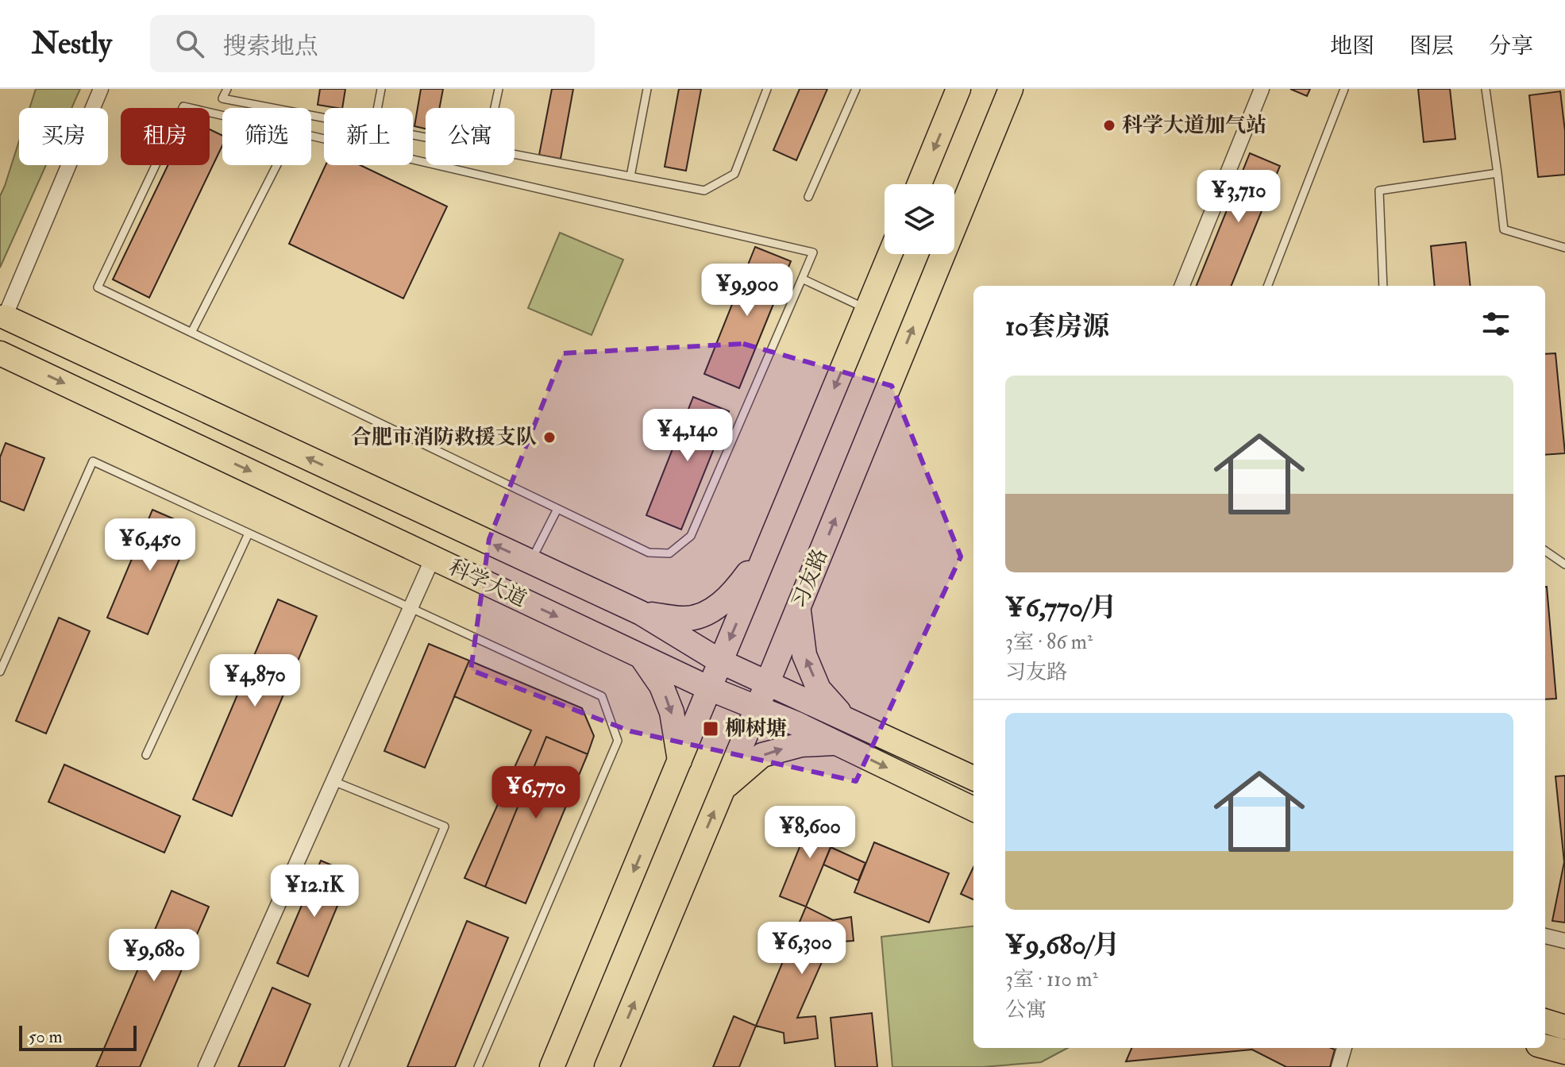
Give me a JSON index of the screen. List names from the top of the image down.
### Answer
{
  "streets": {
    "main road": ["习友路", "科学大道"]
  },
  "crossings": [
    ["习友路", "科学大道"]
  ],
  "places": {
    "other": ["科学大道加气站", "合肥市消防救援支队"],
    "transit": ["柳树塘"]
  },
  "scale_bar": "50 m",
  "page": {
    "header": "Nestly",
    "search": "搜索地点",
    "nav": ["地图", "图层", "分享"],
    "chip": [
      "买房",
      "租房",
      "筛选",
      "新上",
      "公寓"
    ],
    "price": [
      "¥3,710",
      "¥9,900",
      "¥4,140",
      "¥6,450",
      "¥4,870",
      "¥6,770",
      "¥8,600",
      "¥12.1K",
      "¥6,300",
      "¥9,680"
    ],
    "heading": "10套房源",
    "list": [
      {
        "name": "¥6,770/月",
        "note": "3室 · 86 m² · 习友路"
      },
      {
        "name": "¥9,680/月",
        "note": "3室 · 110 m² · 公寓"
      }
    ],
    "scale": "50 m"
  }
}
